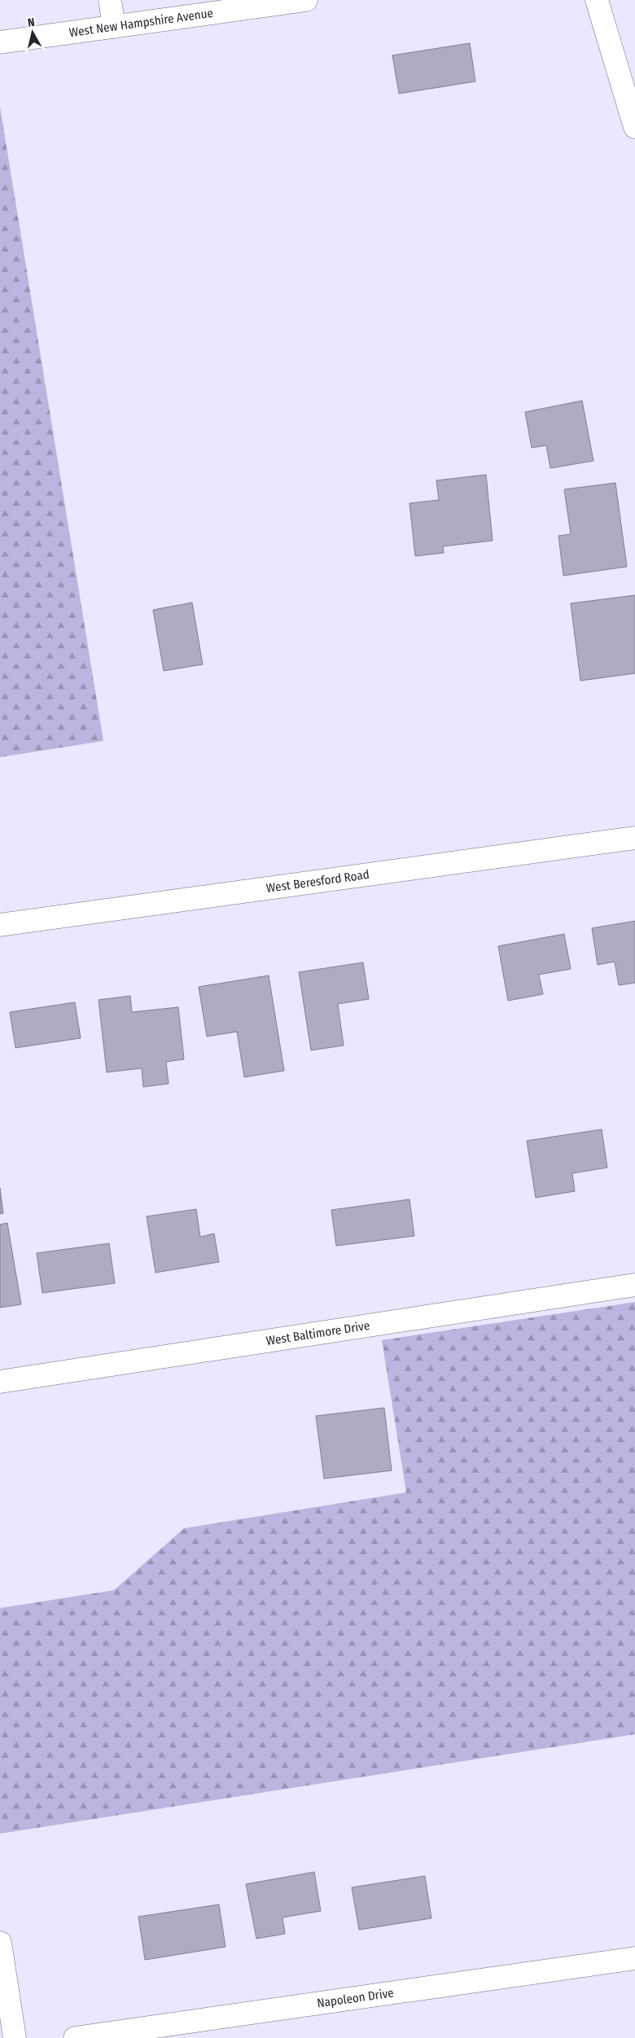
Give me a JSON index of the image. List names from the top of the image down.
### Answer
{
  "streets": {
    "street": [
      "West New Hampshire Avenue",
      "West Beresford Road",
      "West Baltimore Drive",
      "Napoleon Drive"
    ]
  },
  "north": "top"
}
